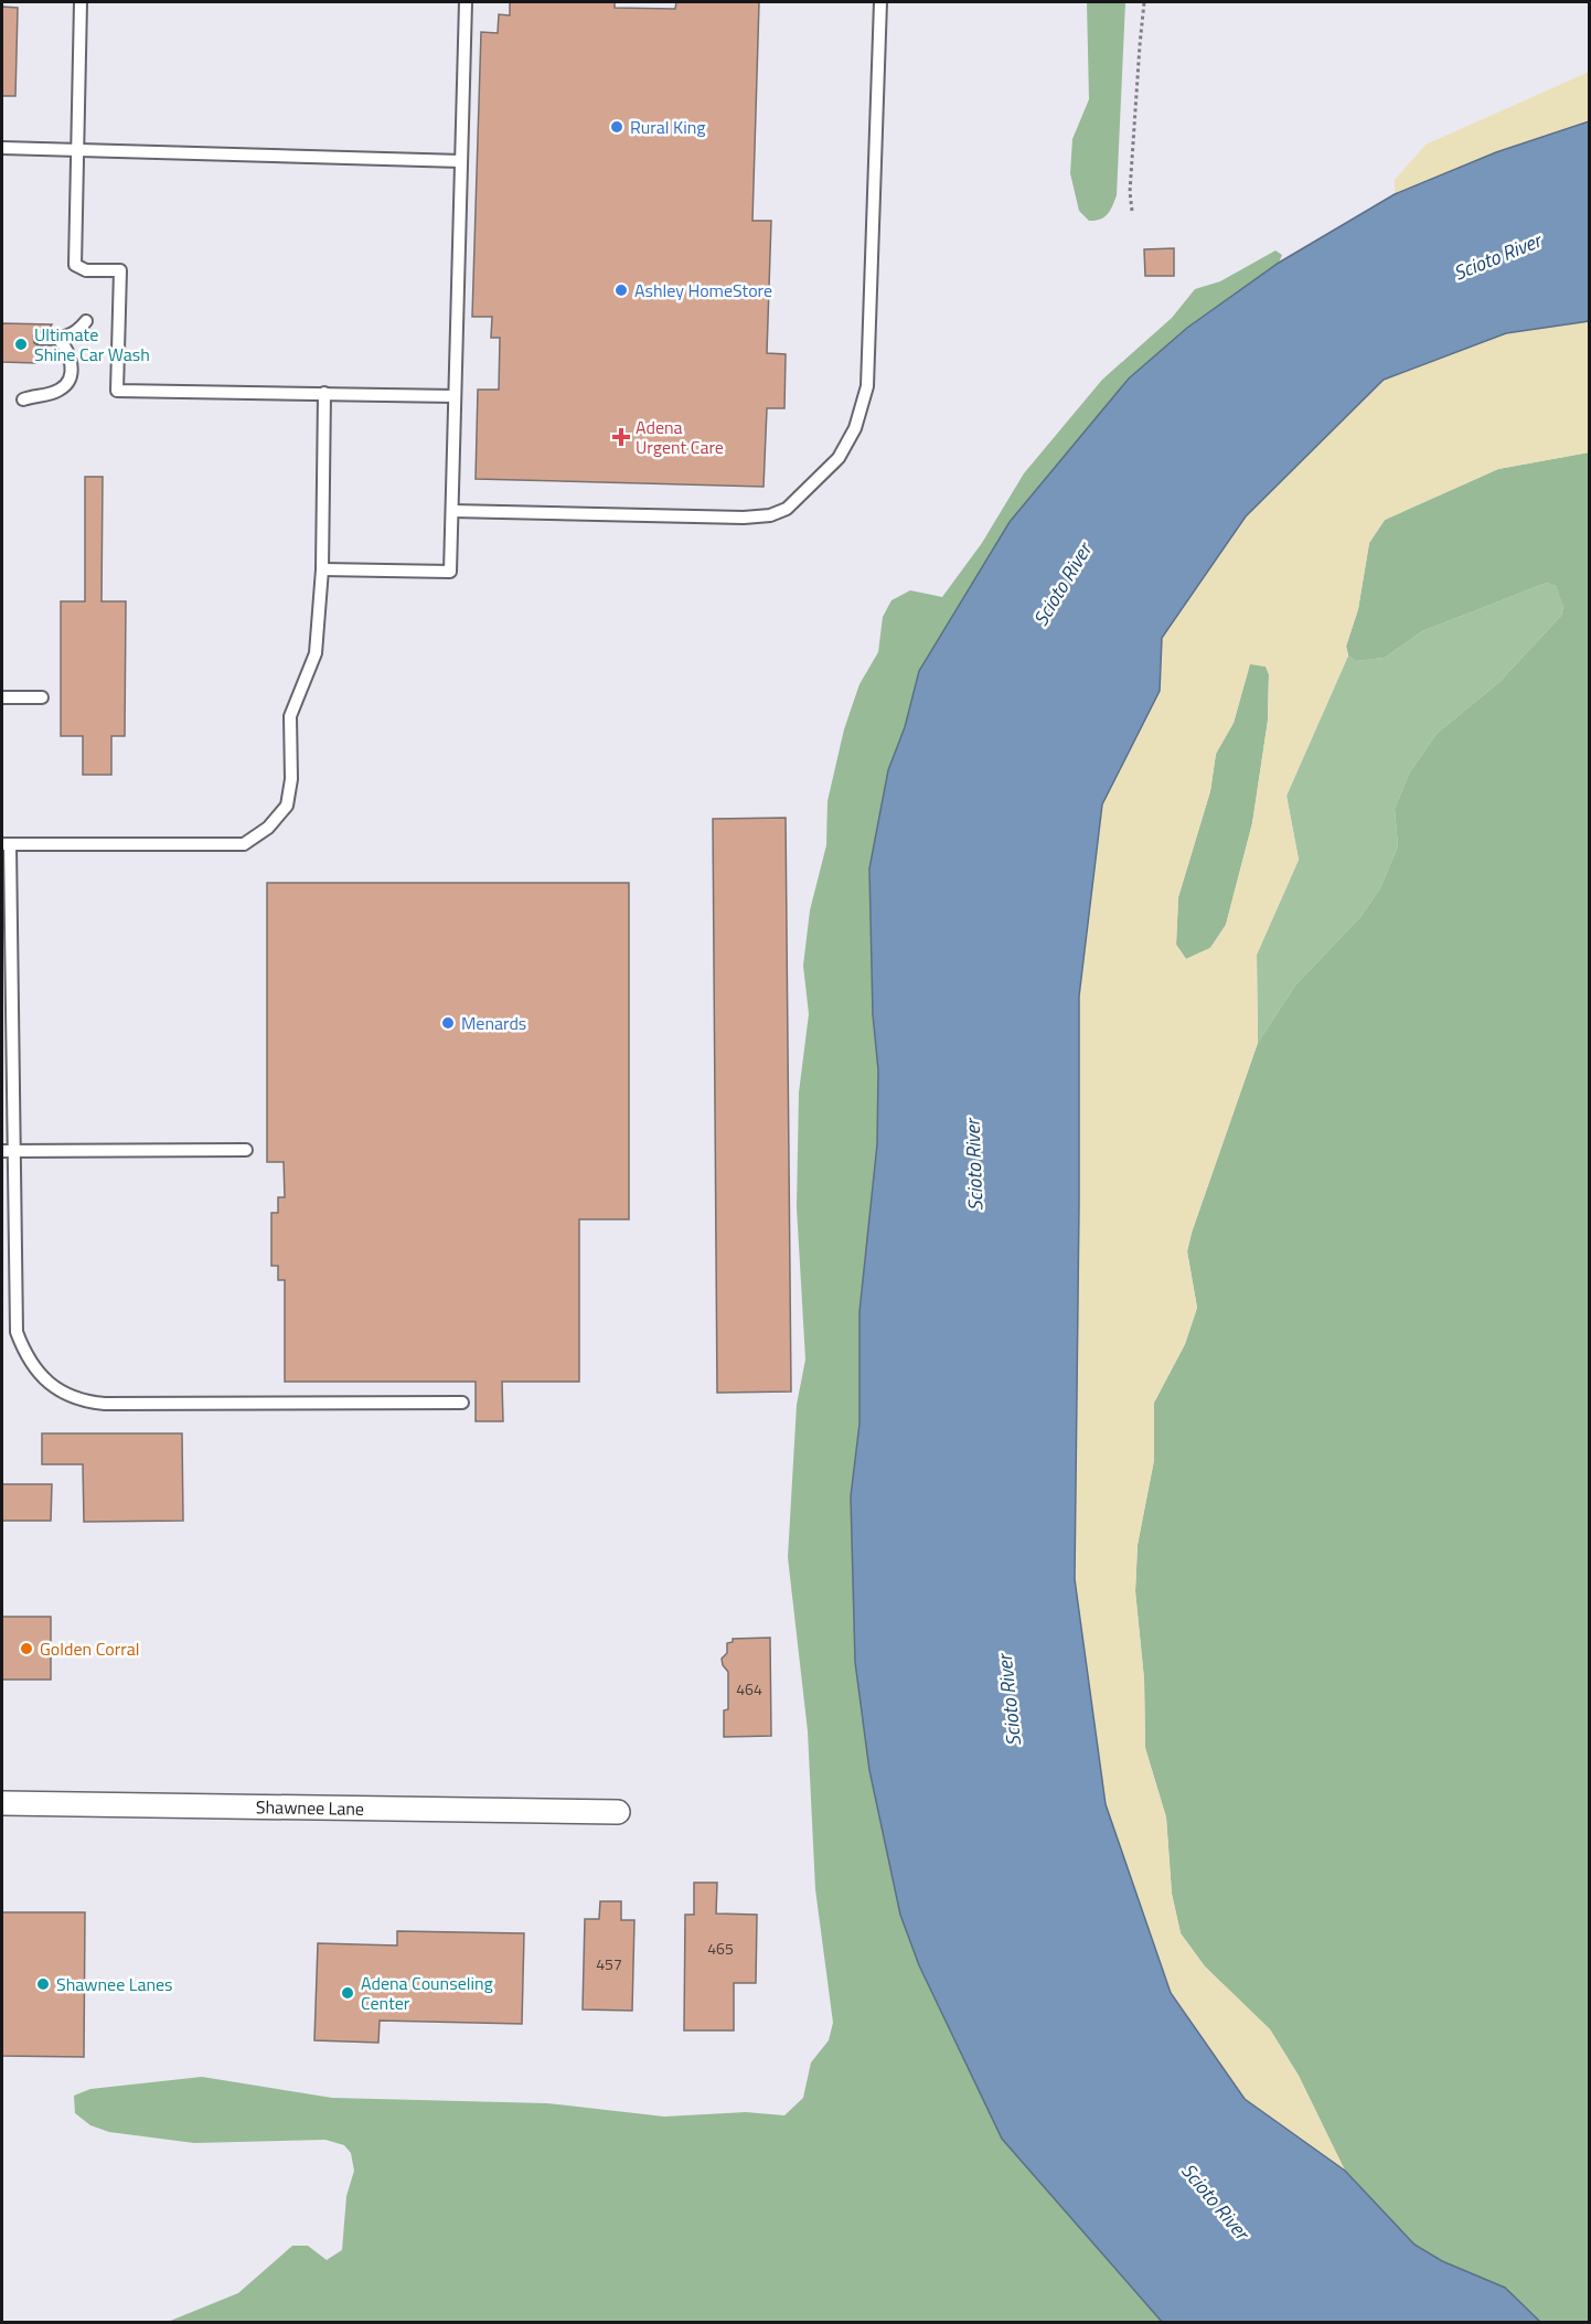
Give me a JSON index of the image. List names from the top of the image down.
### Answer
{
  "streets": {
    "street": ["Shawnee Lane"]
  },
  "water": ["Scioto River"],
  "places": {
    "other": [
      "Rural King",
      "Ashley HomeStore",
      "Ultimate Shine Car Wash",
      "Menards",
      "Golden Corral",
      "Shawnee Lanes",
      "Adena Counseling Center"
    ],
    "health": ["Adena Urgent Care"]
  },
  "house_numbers": ["464", "465", "457"]
}
